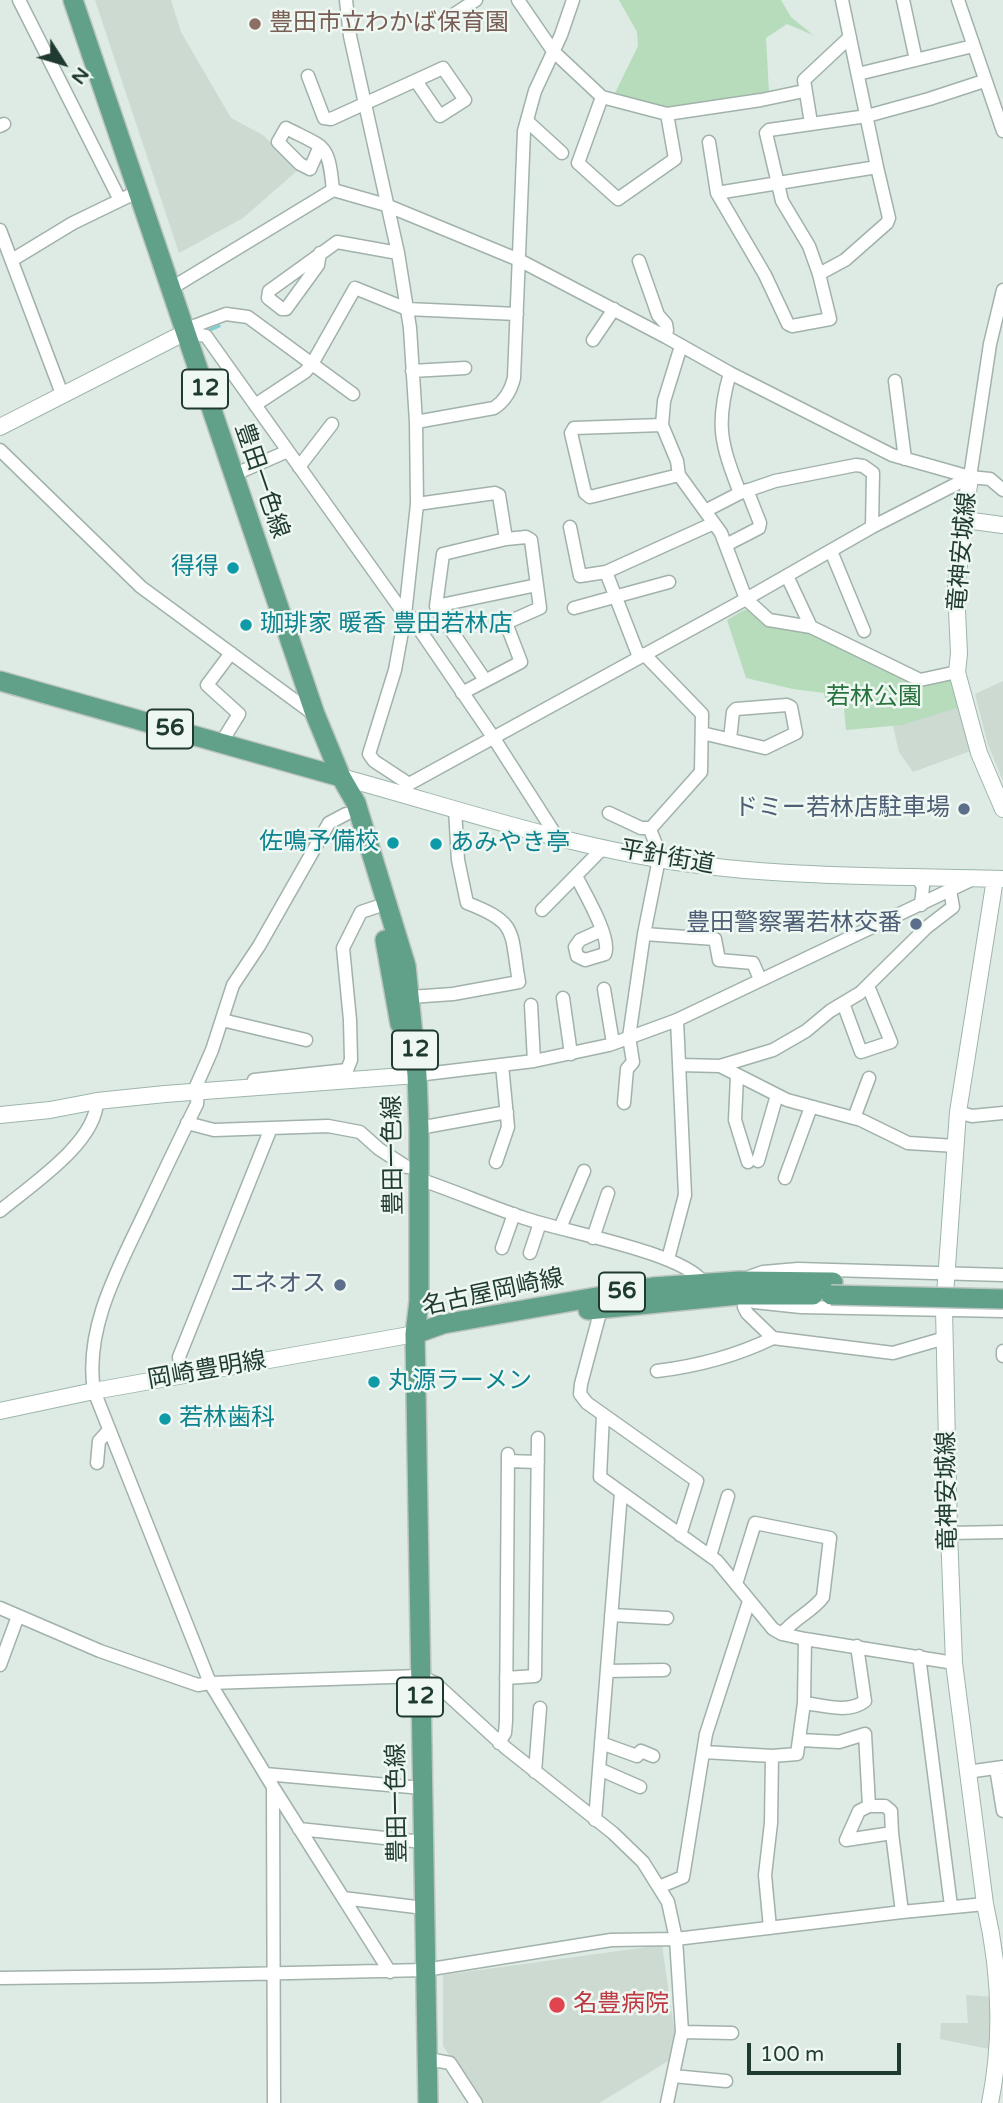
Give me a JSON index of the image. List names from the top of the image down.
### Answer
{
  "streets": {
    "main road": [
      "12",
      "豊田一色線",
      "56",
      "名古屋岡崎線"
    ],
    "street": ["竜神安城線", "平針街道", "岡崎豊明線"]
  },
  "crossings": [
    ["豊田一色線", "56"],
    ["豊田一色線", "平針街道"],
    ["豊田一色線", "名古屋岡崎線"],
    ["豊田一色線", "岡崎豊明線"],
    ["竜神安城線", "平針街道"],
    ["56", "平針街道"],
    ["名古屋岡崎線", "岡崎豊明線"]
  ],
  "parks": ["若林公園"],
  "places": [
    "豊田市立わかば保育園",
    "得得",
    "珈琲家 暖香 豊田若林店",
    "ドミー若林店駐車場",
    "佐鳴予備校",
    "あみやき亭",
    "豊田警察署若林交番",
    "エネオス",
    "丸源ラーメン",
    "若林歯科",
    "名豊病院"
  ],
  "scale_bar": "100 m",
  "north": "bottom right"
}
